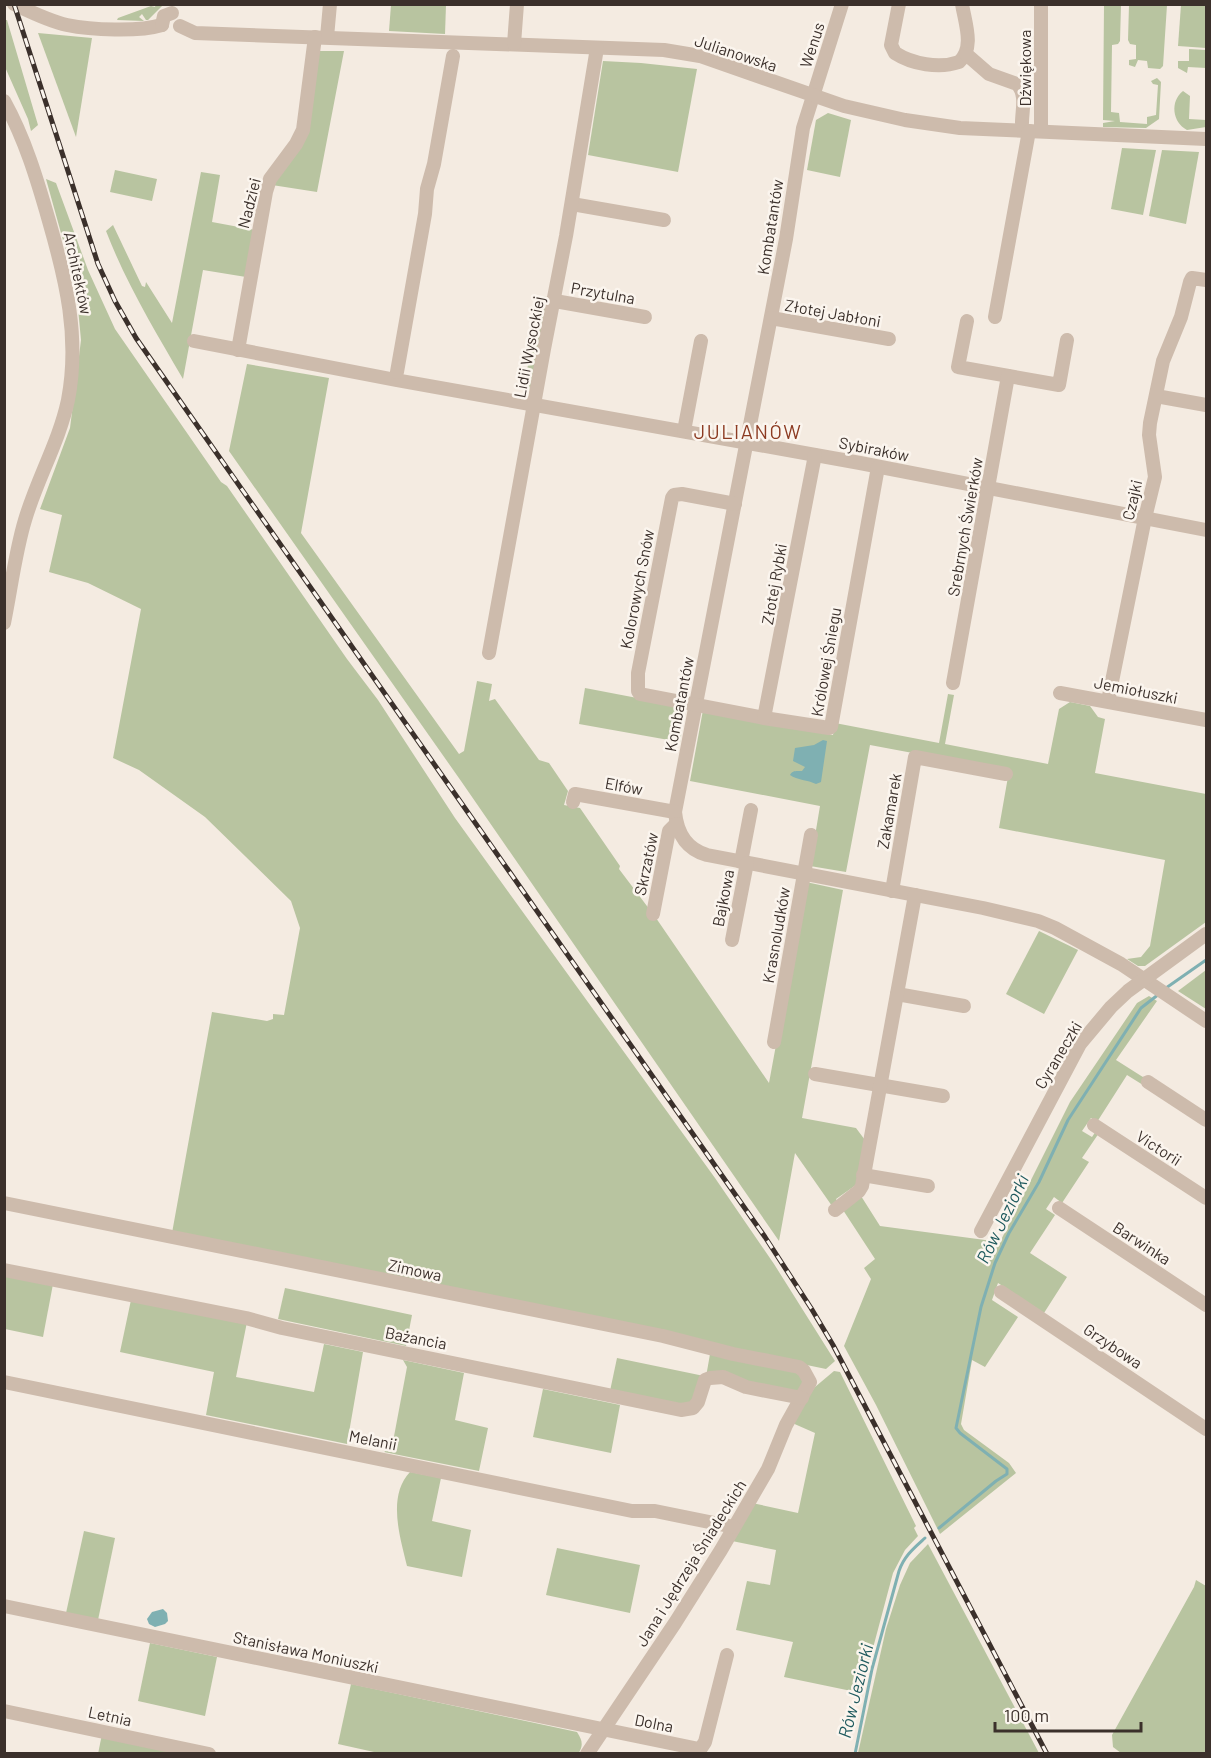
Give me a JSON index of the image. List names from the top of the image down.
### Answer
{
  "streets": {
    "street": [
      "Wenus",
      "Julianowska",
      "Dźwiękowa",
      "Nadziei",
      "Kombatantów",
      "Architektów",
      "Przytulna",
      "Złotej Jabłoni",
      "Lidii Wysockiej",
      "Sybiraków",
      "Czajki",
      "Srebrnych Świerków",
      "Złotej Rybki",
      "Kolorowych Snów",
      "Królowej Śniegu",
      "Jemiołuszki",
      "Elfów",
      "Zakamarek",
      "Skrzatów",
      "Bajkowa",
      "Krasnoludków",
      "Cyraneczki",
      "Victorii",
      "Barwinka",
      "Zimowa",
      "Bażancia",
      "Grzybowa",
      "Melanii",
      "Jana i Jędrzeja Śniadeckich",
      "Stanisława Moniuszki",
      "Letnia",
      "Dolna"
    ]
  },
  "crossings": [
    ["Wenus", "Julianowska"],
    ["Wenus", "Kombatantów"],
    ["Julianowska", "Dźwiękowa"],
    ["Julianowska", "Nadziei"],
    ["Julianowska", "Kombatantów"],
    ["Julianowska", "Lidii Wysockiej"],
    ["Kombatantów", "Złotej Jabłoni"],
    ["Kombatantów", "Sybiraków"],
    ["Kombatantów", "Kolorowych Snów"],
    ["Kombatantów", "Królowej Śniegu"],
    ["Kombatantów", "Elfów"],
    ["Kombatantów", "Skrzatów"],
    ["Przytulna", "Lidii Wysockiej"],
    ["Lidii Wysockiej", "Sybiraków"],
    ["Sybiraków", "Czajki"],
    ["Sybiraków", "Srebrnych Świerków"],
    ["Sybiraków", "Złotej Rybki"],
    ["Sybiraków", "Królowej Śniegu"],
    ["Czajki", "Jemiołuszki"],
    ["Złotej Rybki", "Królowej Śniegu"],
    ["Kolorowych Snów", "Królowej Śniegu"],
    ["Elfów", "Skrzatów"],
    ["Zimowa", "Jana i Jędrzeja Śniadeckich"],
    ["Bażancia", "Jana i Jędrzeja Śniadeckich"],
    ["Melanii", "Jana i Jędrzeja Śniadeckich"],
    ["Jana i Jędrzeja Śniadeckich", "Stanisława Moniuszki"],
    ["Jana i Jędrzeja Śniadeckich", "Dolna"],
    ["Stanisława Moniuszki", "Dolna"]
  ],
  "districts": ["JULIANÓW"],
  "water": ["Rów Jeziorki"],
  "scale_bar": "100 m"
}
